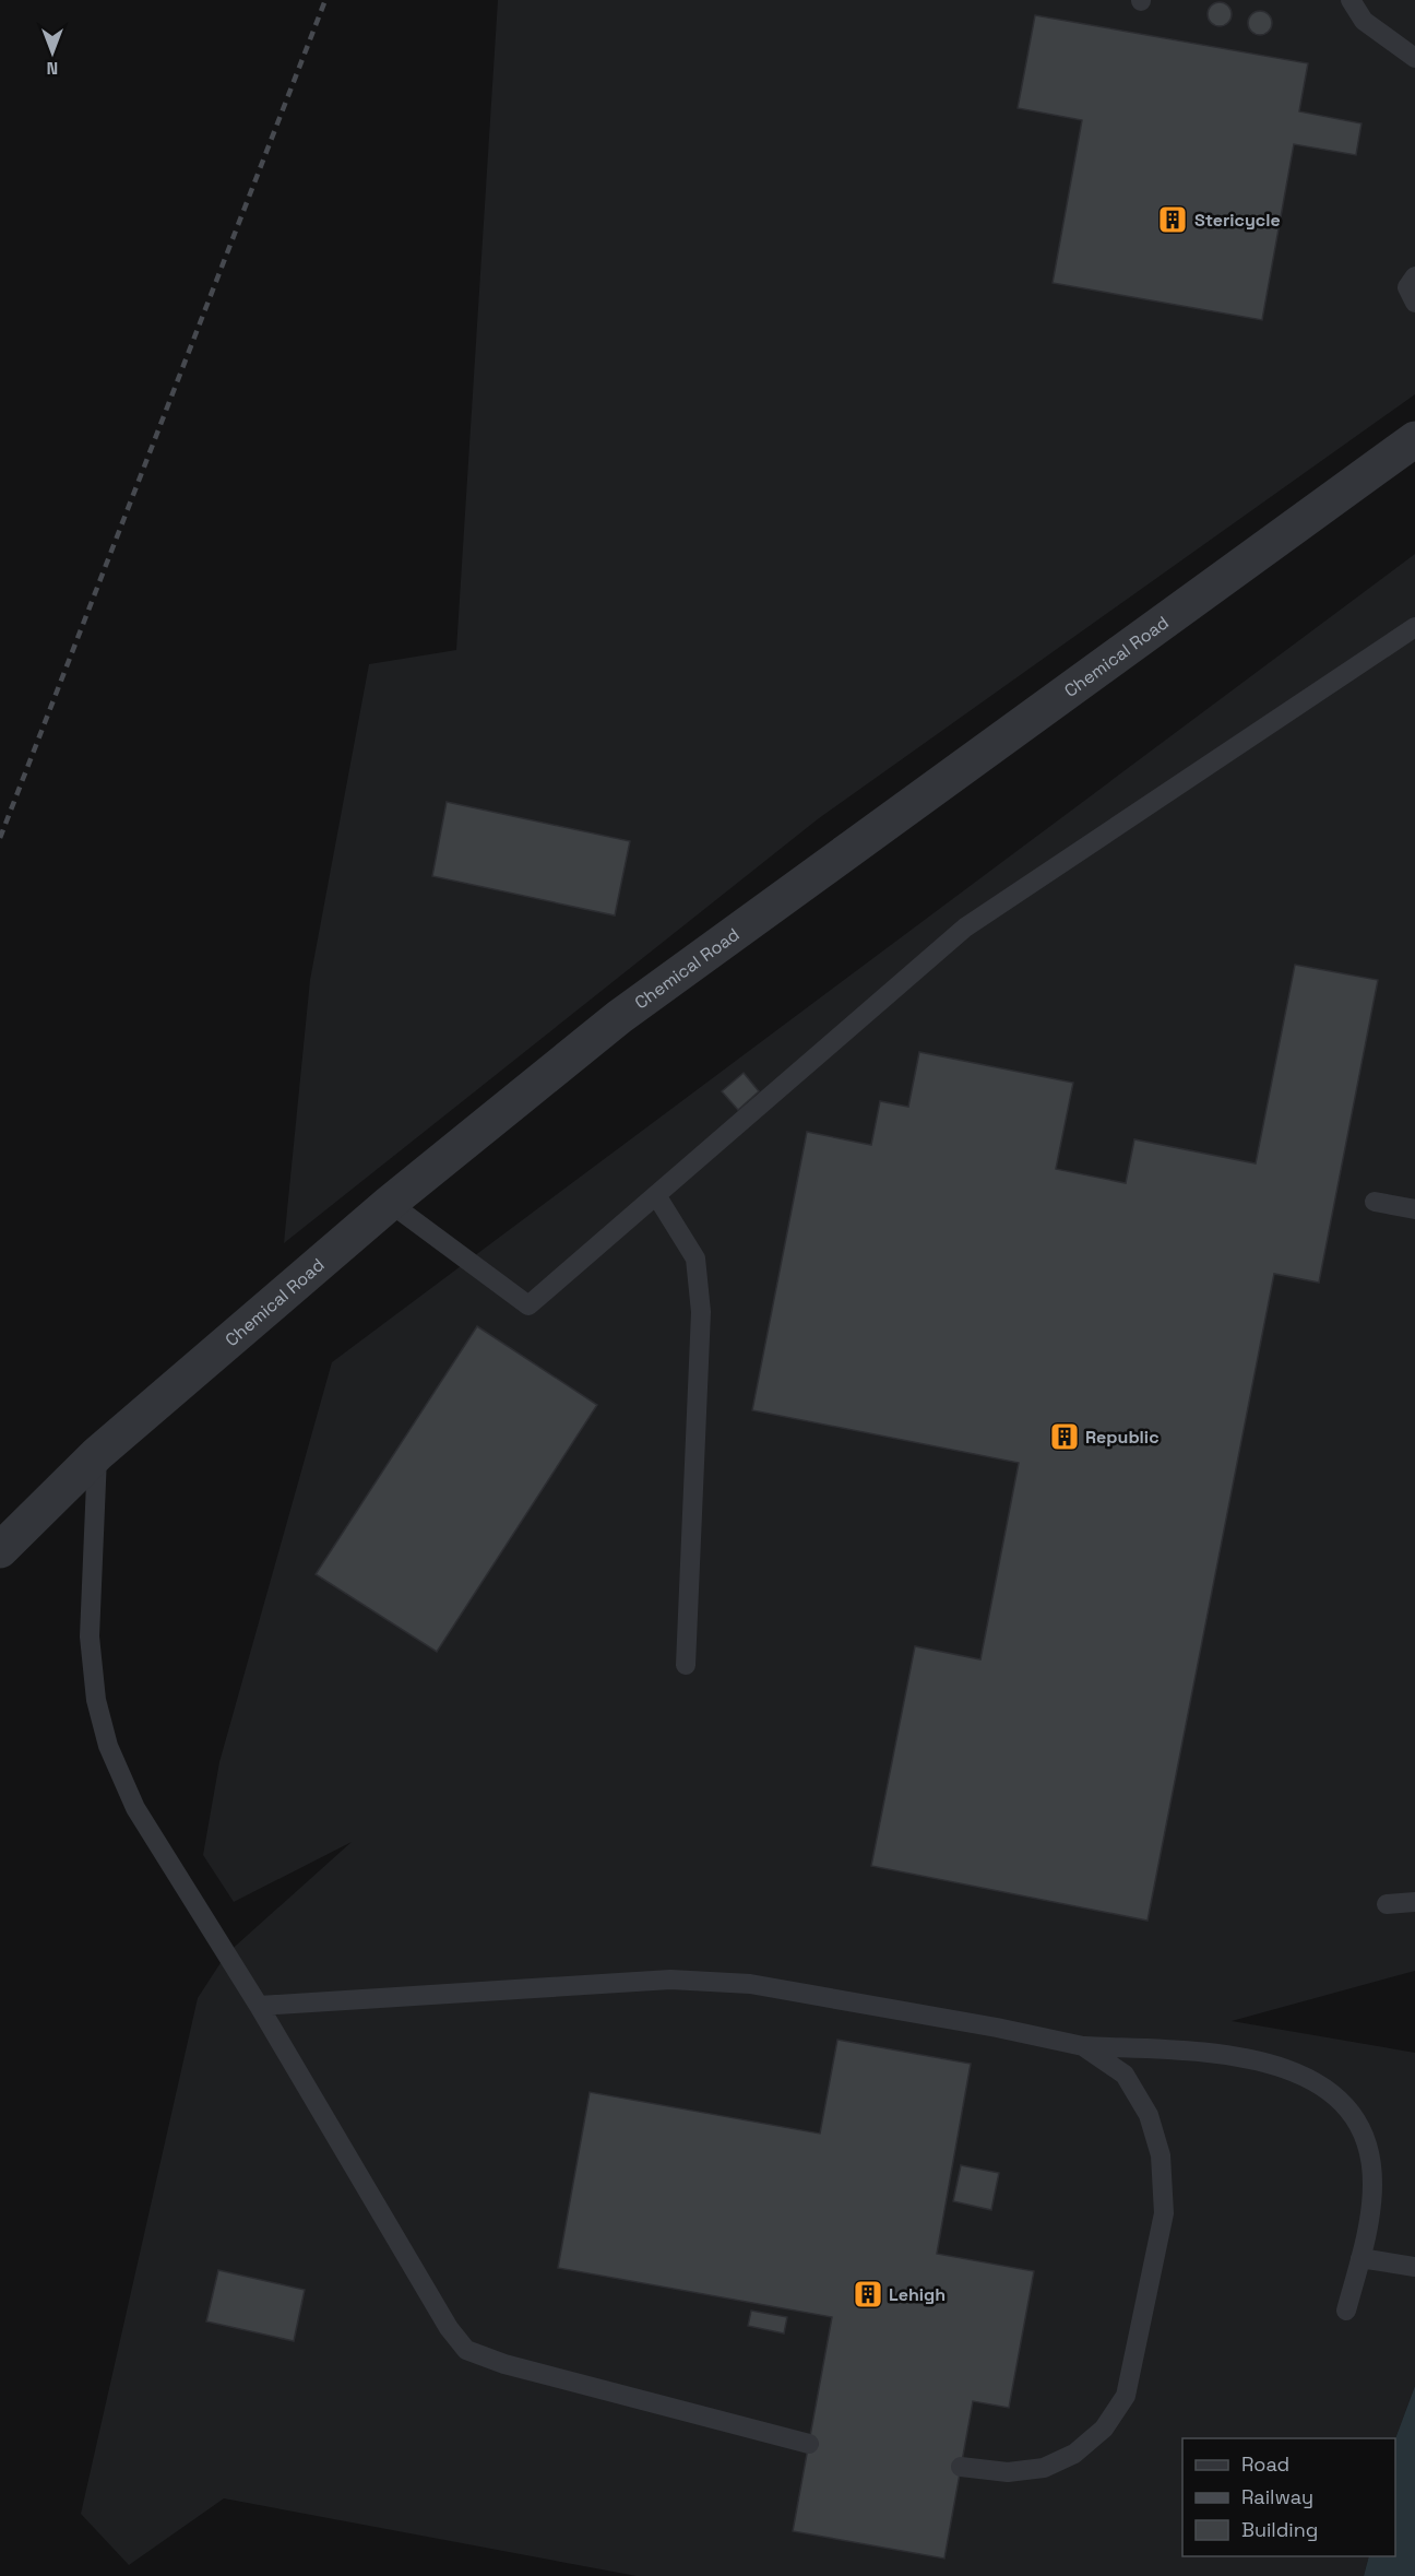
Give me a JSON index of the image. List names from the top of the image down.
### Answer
{
  "streets": {
    "street": ["Chemical Road"]
  },
  "places": {
    "building": ["Stericycle", "Republic", "Lehigh"]
  },
  "legend": ["Road", "Railway", "Building"],
  "north": "bottom"
}
